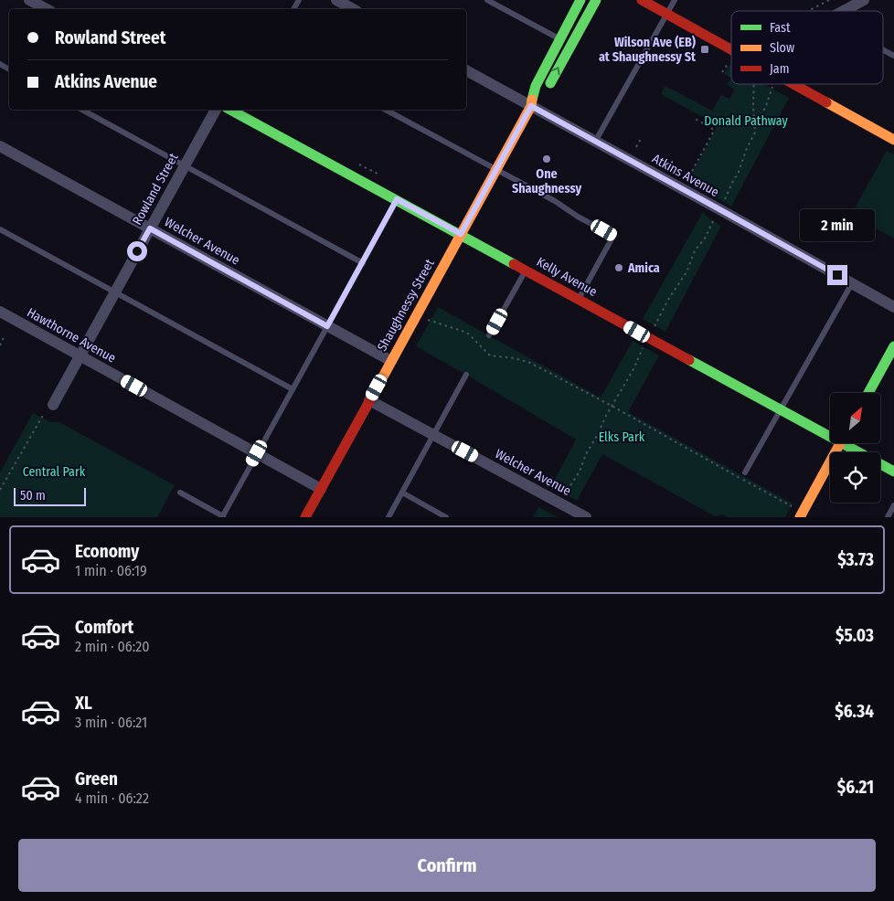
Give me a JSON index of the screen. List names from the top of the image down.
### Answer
{
  "streets": {
    "street": [
      "Atkins Avenue",
      "Rowland Street",
      "Welcher Avenue",
      "Kelly Avenue",
      "Shaughnessy Street",
      "Hawthorne Avenue"
    ]
  },
  "crossings": [
    ["Atkins Avenue", "Shaughnessy Street"],
    ["Rowland Street", "Welcher Avenue"],
    ["Rowland Street", "Hawthorne Avenue"],
    ["Welcher Avenue", "Shaughnessy Street"],
    ["Kelly Avenue", "Shaughnessy Street"],
    ["Shaughnessy Street", "Hawthorne Avenue"]
  ],
  "parks": ["Donald Pathway", "Elks Park", "Central Park"],
  "places": {
    "transit": ["Wilson Ave (EB) at Shaughnessy St"],
    "other": ["One Shaughnessy", "Amica"]
  },
  "legend": ["Fast", "Slow", "Jam"],
  "scale_bar": "50 m",
  "north": "top right",
  "page": {
    "banner": ["Rowland Street", "Atkins Avenue"],
    "bubble": "2 min",
    "scale": "50 m",
    "list": [
      {
        "name": "Economy",
        "note": "1 min · 06:19",
        "value": "$3.73"
      },
      {
        "name": "Comfort",
        "note": "2 min · 06:20",
        "value": "$5.03"
      },
      {
        "name": "XL",
        "note": "3 min · 06:21",
        "value": "$6.34"
      },
      {
        "name": "Green",
        "note": "4 min · 06:22",
        "value": "$6.21"
      }
    ],
    "buttons": "Confirm"
  }
}
